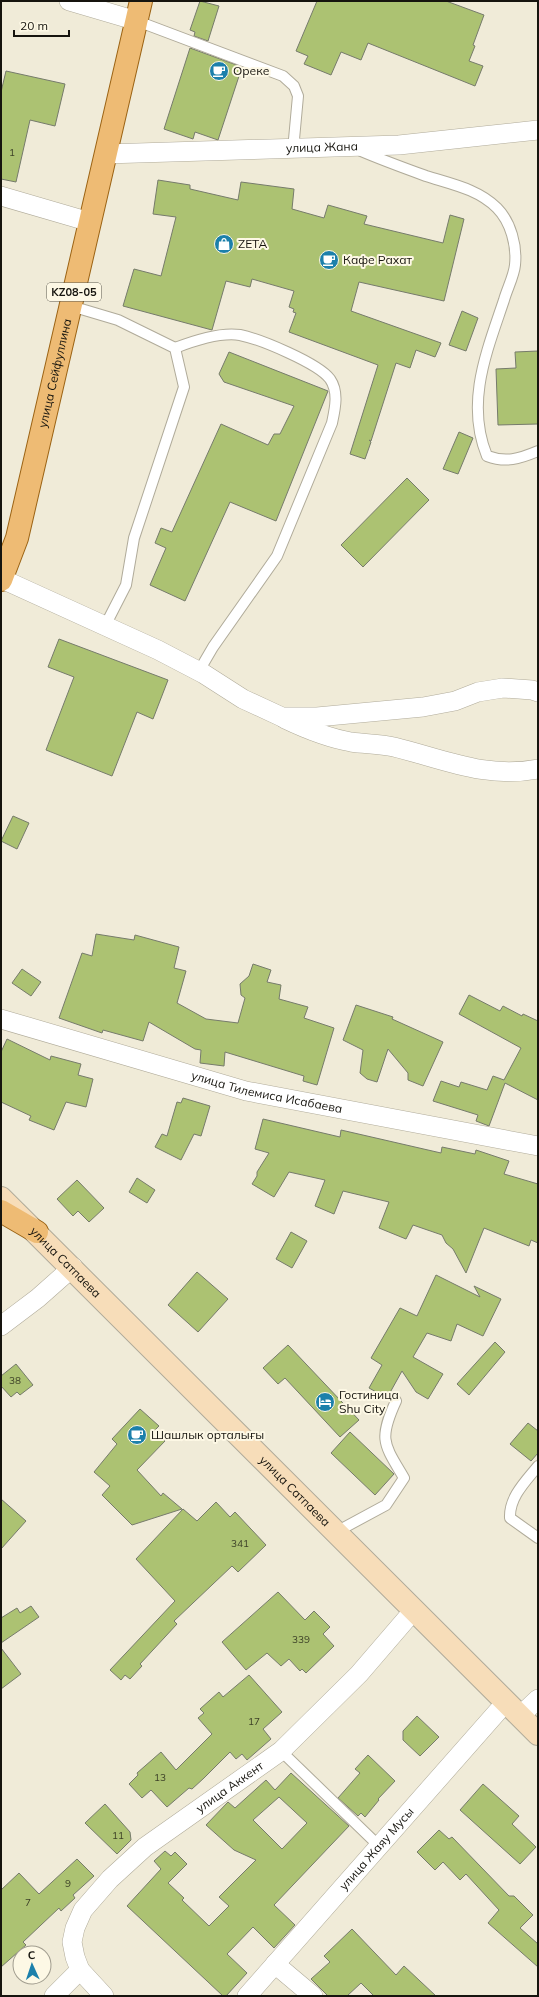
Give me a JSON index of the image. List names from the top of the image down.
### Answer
{
  "streets": {
    "main road": ["KZ08-05", "улица Сейфуллина"],
    "street": [
      "улица Жана",
      "улица Тилемиса Исабаева",
      "улица Сатпаева",
      "улица Аккент",
      "улица Жаяу Мусы"
    ]
  },
  "crossings": [
    ["улица Жана", "улица Сейфуллина"],
    ["улица Сатпаева", "улица Аккент"],
    ["улица Сатпаева", "улица Жаяу Мусы"]
  ],
  "places": {
    "cafe": ["Ореке", "Кафе Рахат", "Шашлык орталығы"],
    "shop": ["ZETA"],
    "hotel": ["Гостиница Shu City"]
  },
  "house_numbers": [
    "1",
    "38",
    "341",
    "339",
    "17",
    "13",
    "11",
    "9",
    "7"
  ],
  "scale_bar": "20 m",
  "north": "top"
}
